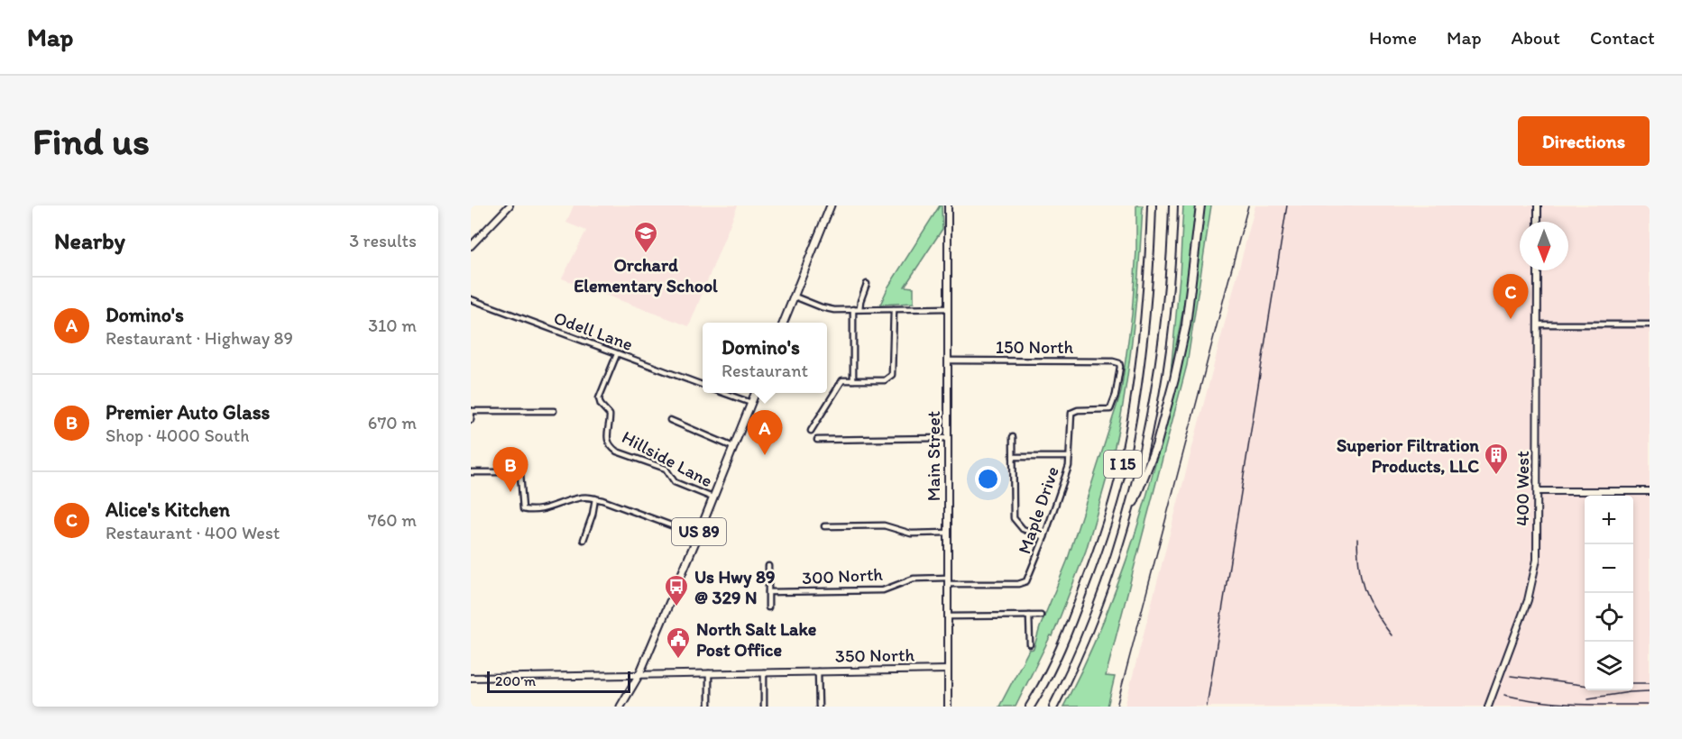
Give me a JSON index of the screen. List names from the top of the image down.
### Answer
{
  "streets": {
    "highway": ["I 15"],
    "main road": ["US 89"],
    "street": [
      "Odell Lane",
      "150 North",
      "Main Street",
      "Hillside Lane",
      "400 West",
      "Maple Drive",
      "300 North",
      "350 North"
    ]
  },
  "crossings": [
    ["Odell Lane", "Hillside Lane"],
    ["150 North", "Main Street"],
    ["150 North", "Maple Drive"],
    ["Main Street", "300 North"],
    ["Main Street", "350 North"],
    ["Hillside Lane", "US 89"],
    ["Maple Drive", "300 North"],
    ["US 89", "350 North"]
  ],
  "places": {
    "school or university": ["Orchard Elementary School"],
    "building": ["Superior Filtration Products, LLC"],
    "bus stop": ["Us Hwy 89 @ 329 N"],
    "public building": ["North Salt Lake Post Office"]
  },
  "scale_bar": "200 m",
  "north": "bottom",
  "page": {
    "header": "Map",
    "nav": [
      "Home",
      "Map",
      "About",
      "Contact"
    ],
    "buttons": "Directions",
    "title": "Find us",
    "heading": ["Nearby", "3 results"],
    "pins": ["C", "A", "B"],
    "list": [
      {
        "mark": "A",
        "name": "Domino's",
        "note": "Restaurant · Highway 89",
        "value": "310 m"
      },
      {
        "mark": "B",
        "name": "Premier Auto Glass",
        "note": "Shop · 4000 South",
        "value": "670 m"
      },
      {
        "mark": "C",
        "name": "Alice's Kitchen",
        "note": "Restaurant · 400 West",
        "value": "760 m"
      }
    ],
    "popup": ["Domino's", "Restaurant"],
    "map_buttons": ["+", "−"],
    "scale": "200 m"
  }
}
